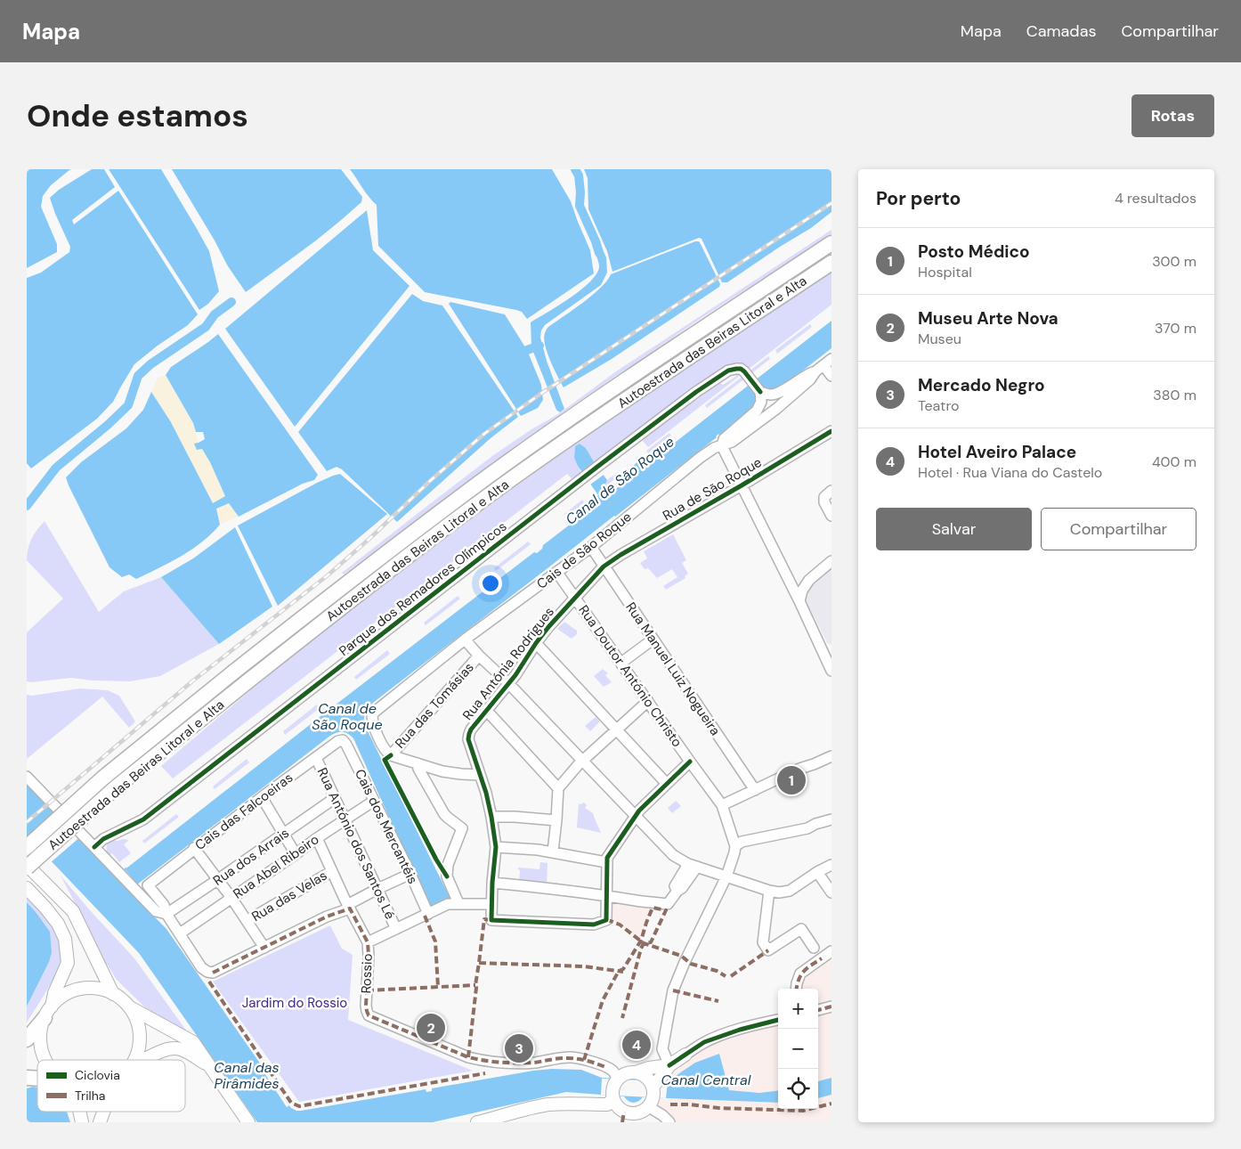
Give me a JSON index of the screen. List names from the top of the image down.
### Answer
{
  "streets": {
    "highway": ["Autoestrada das Beiras Litoral e Alta"],
    "street": [
      "Rua de São Roque",
      "Cais de São Roque",
      "Parque dos Remadores Olímpicos",
      "Rua Antónia Rodrigues",
      "Rua Manuel Luiz Nogueira",
      "Rua Doutor António Christo",
      "Rua das Tomásias",
      "Cais das Falcoeiras",
      "Cais dos Mercantéis",
      "Rua António dos Santos Lé",
      "Rua dos Arrais",
      "Rua Abel Ribeiro",
      "Rua das Velas",
      "Rossio"
    ]
  },
  "crossings": [
    ["Rua de São Roque", "Rua Antónia Rodrigues"],
    ["Rua de São Roque", "Rua Manuel Luiz Nogueira"],
    ["Cais de São Roque", "Rua Manuel Luiz Nogueira"],
    ["Cais de São Roque", "Rua Doutor António Christo"],
    ["Cais de São Roque", "Rua das Tomásias"],
    ["Rua Antónia Rodrigues", "Rua Manuel Luiz Nogueira"],
    ["Rua Antónia Rodrigues", "Rua Doutor António Christo"],
    ["Cais das Falcoeiras", "Cais dos Mercantéis"],
    ["Cais das Falcoeiras", "Rua António dos Santos Lé"],
    ["Cais das Falcoeiras", "Rua dos Arrais"],
    ["Cais dos Mercantéis", "Rua Abel Ribeiro"],
    ["Rua António dos Santos Lé", "Rua dos Arrais"],
    ["Rua António dos Santos Lé", "Rua Abel Ribeiro"],
    ["Rua Abel Ribeiro", "Rossio"],
    ["Rua das Velas", "Rossio"]
  ],
  "water": ["Canal de São Roque", "Canal das Pirâmides", "Canal Central"],
  "parks": ["Jardim do Rossio"],
  "legend": ["Ciclovia", "Trilha"],
  "page": {
    "header": "Mapa",
    "nav": ["Mapa", "Camadas", "Compartilhar"],
    "buttons": [
      "Rotas",
      ["Salvar", "Compartilhar"]
    ],
    "title": "Onde estamos",
    "heading": ["Por perto", "4 resultados"],
    "list": [
      {
        "mark": "1",
        "name": "Posto Médico",
        "note": "Hospital",
        "value": "300 m"
      },
      {
        "mark": "2",
        "name": "Museu Arte Nova",
        "note": "Museu",
        "value": "370 m"
      },
      {
        "mark": "3",
        "name": "Mercado Negro",
        "note": "Teatro",
        "value": "380 m"
      },
      {
        "mark": "4",
        "name": "Hotel Aveiro Palace",
        "note": "Hotel · Rua Viana do Castelo",
        "value": "400 m"
      }
    ],
    "pins": [
      "1",
      "2",
      "4",
      "3"
    ],
    "map_buttons": ["+", "−"]
  }
}
